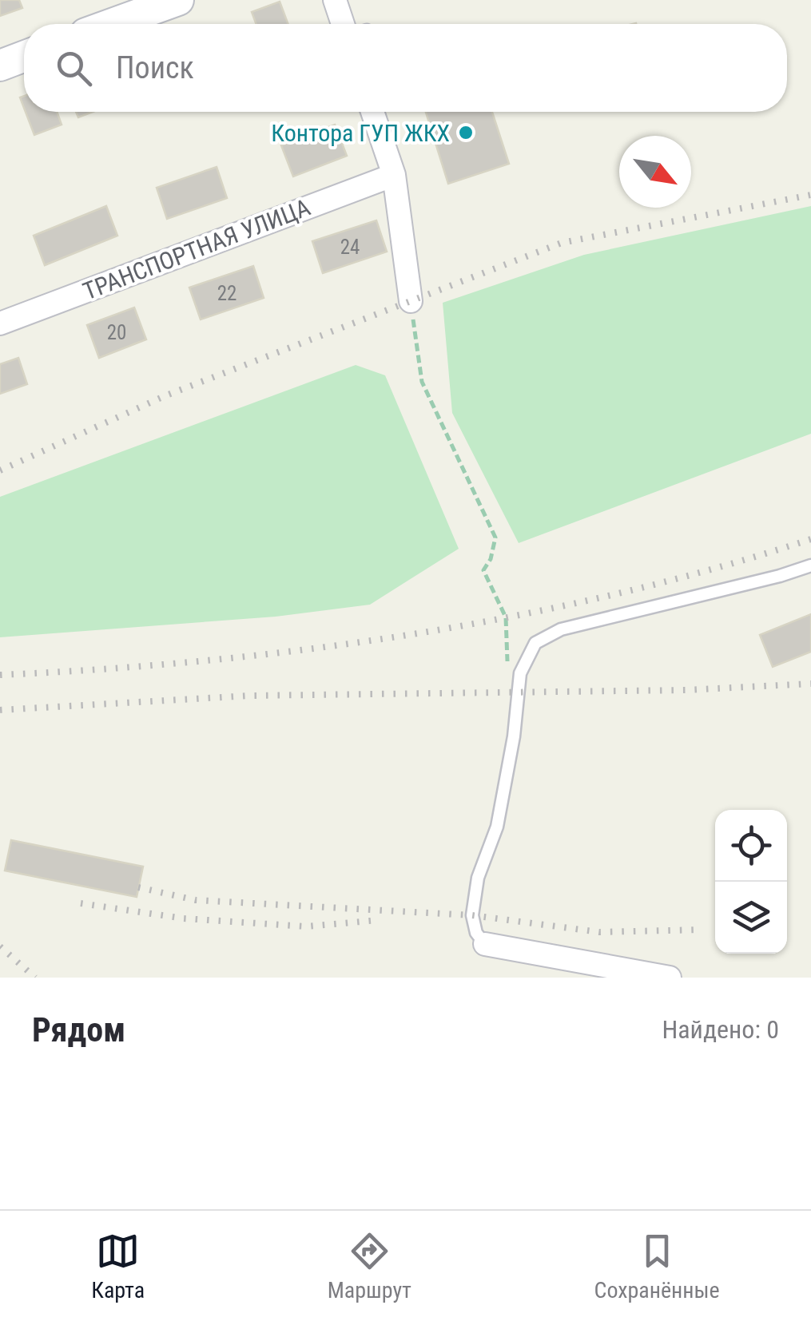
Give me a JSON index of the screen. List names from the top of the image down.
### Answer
{
  "streets": {
    "street": ["ТРАНСПОРТНАЯ УЛИЦА"]
  },
  "places": ["Контора ГУП ЖКХ"],
  "house_numbers": ["24", "22", "20"],
  "north": "bottom right",
  "page": {
    "search": "Поиск",
    "heading": ["Рядом", "Найдено: 0"],
    "nav": ["Карта", "Маршрут", "Сохранённые"]
  }
}
